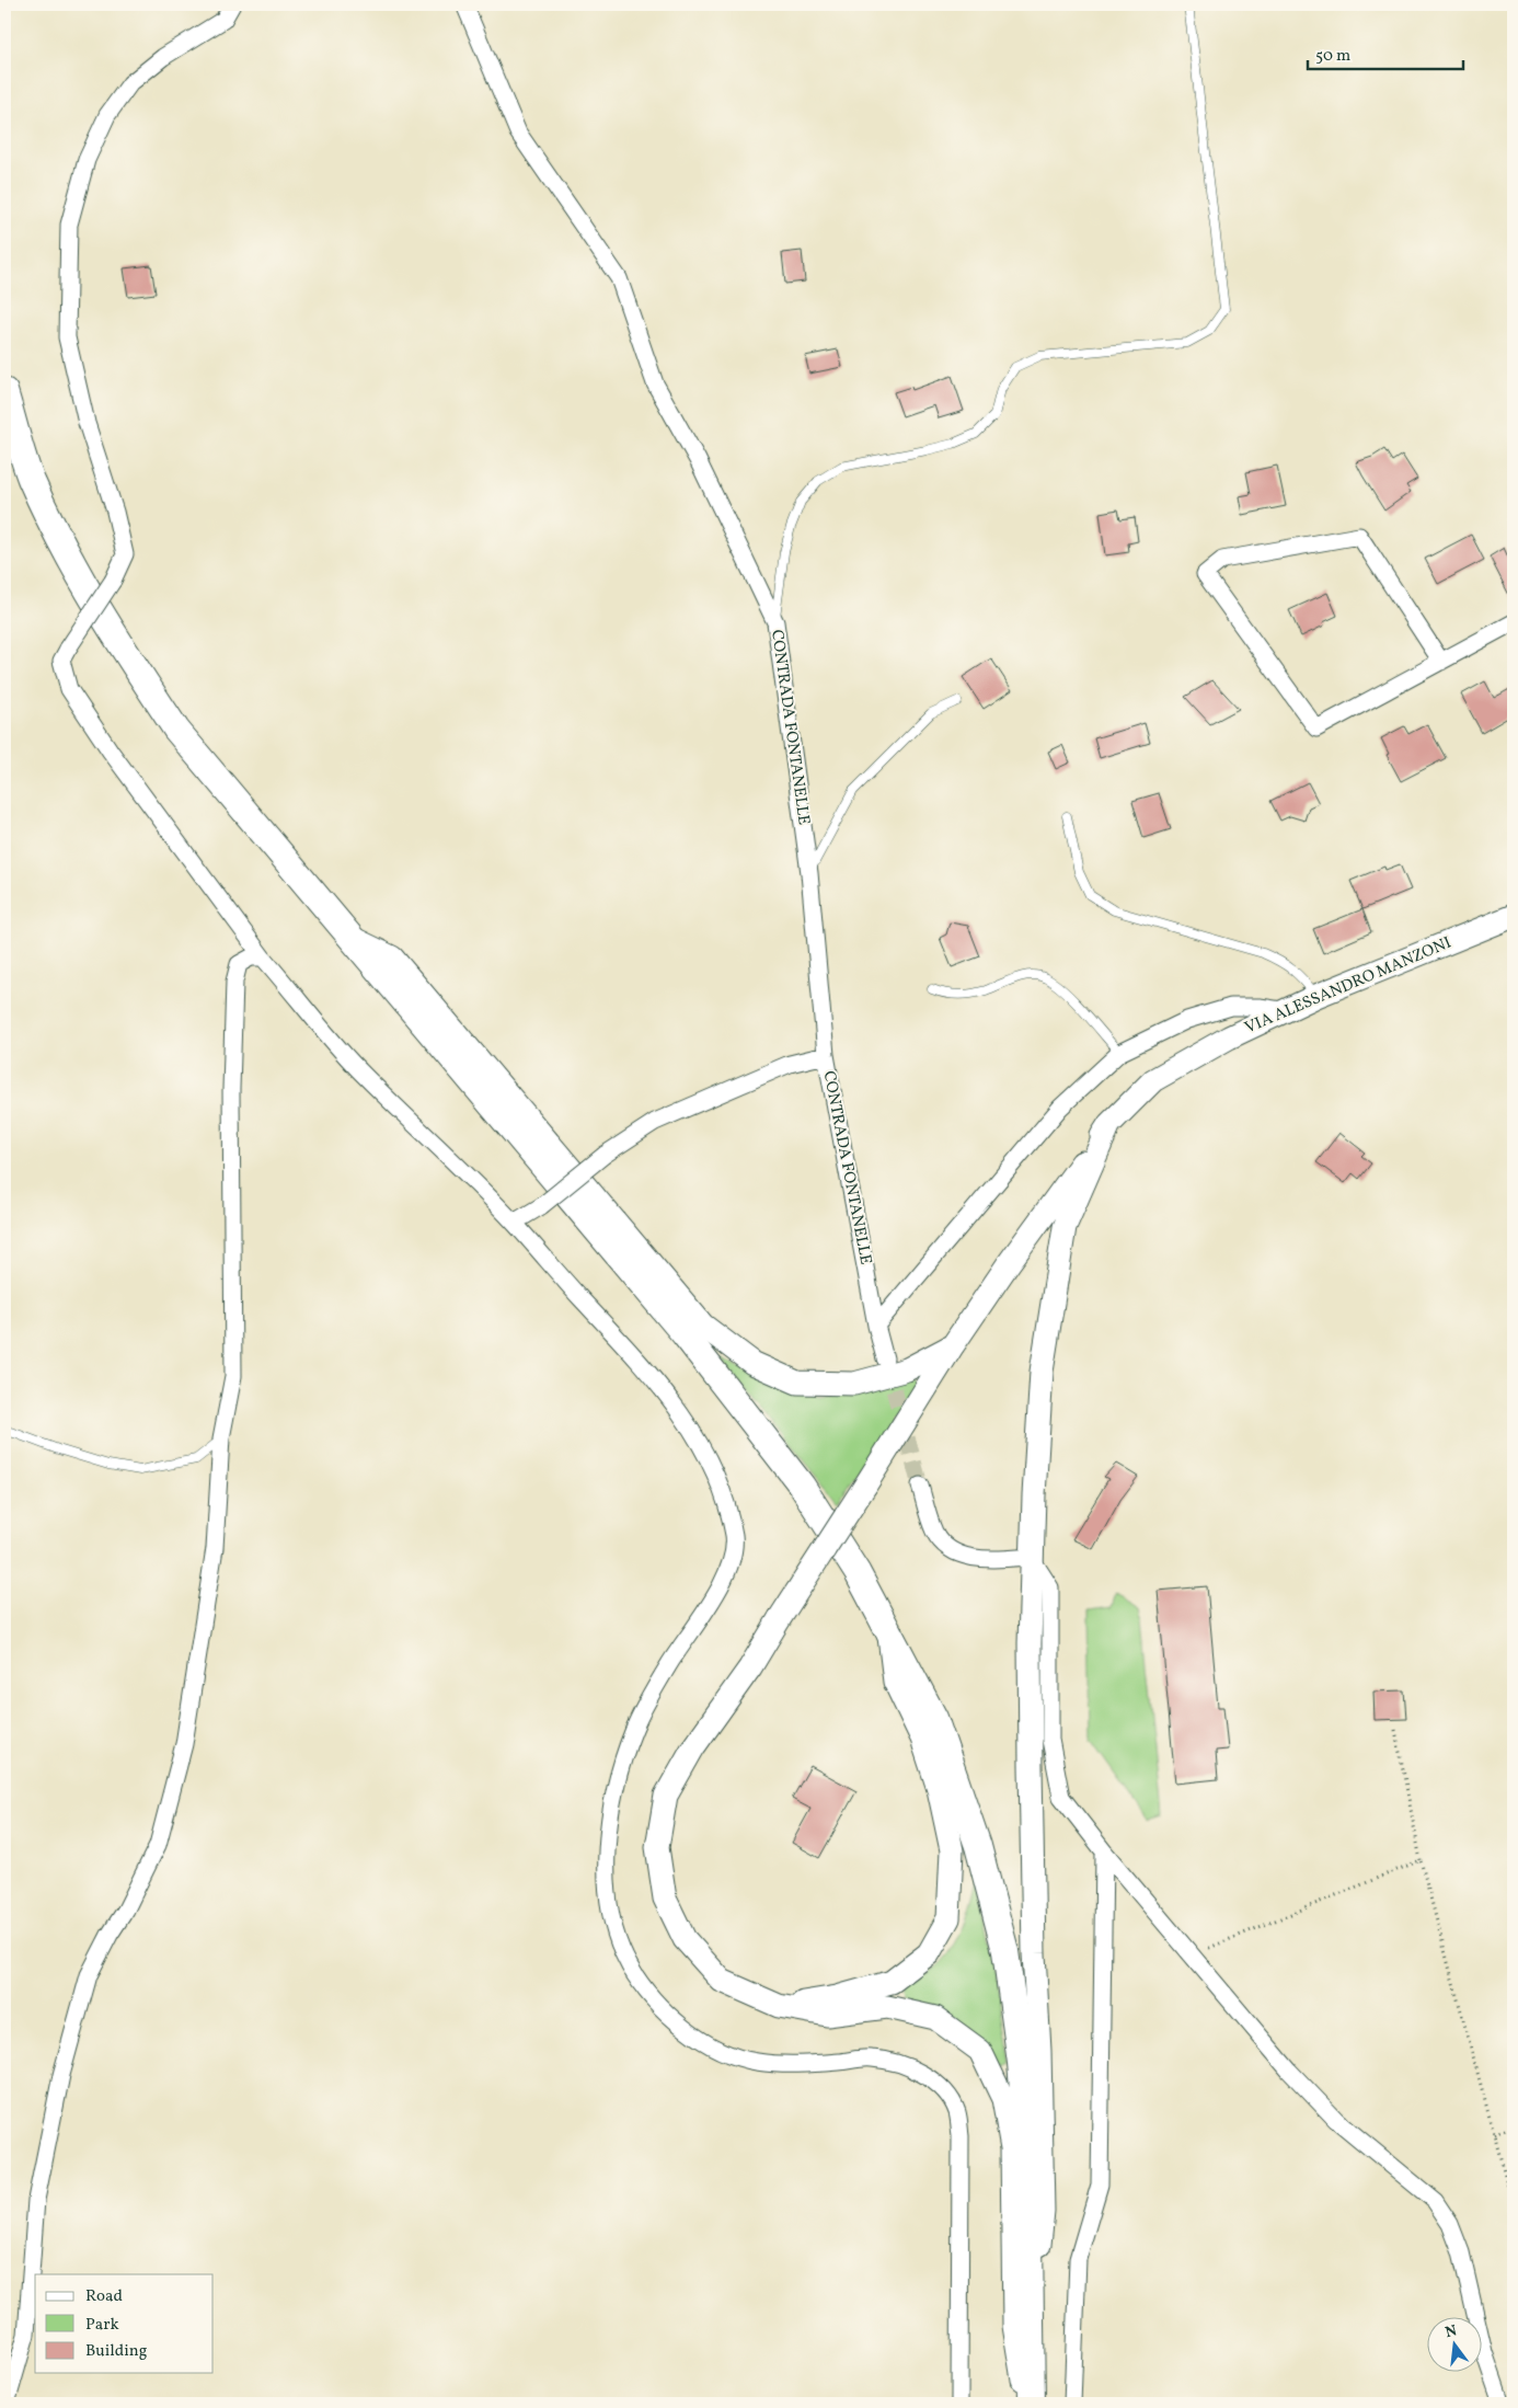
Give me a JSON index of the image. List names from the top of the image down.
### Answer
{
  "streets": {
    "main road": ["VIA ALESSANDRO MANZONI"],
    "street": ["CONTRADA FONTANELLE"]
  },
  "legend": ["Road", "Park", "Building"],
  "scale_bar": "50 m",
  "north": "top"
}
